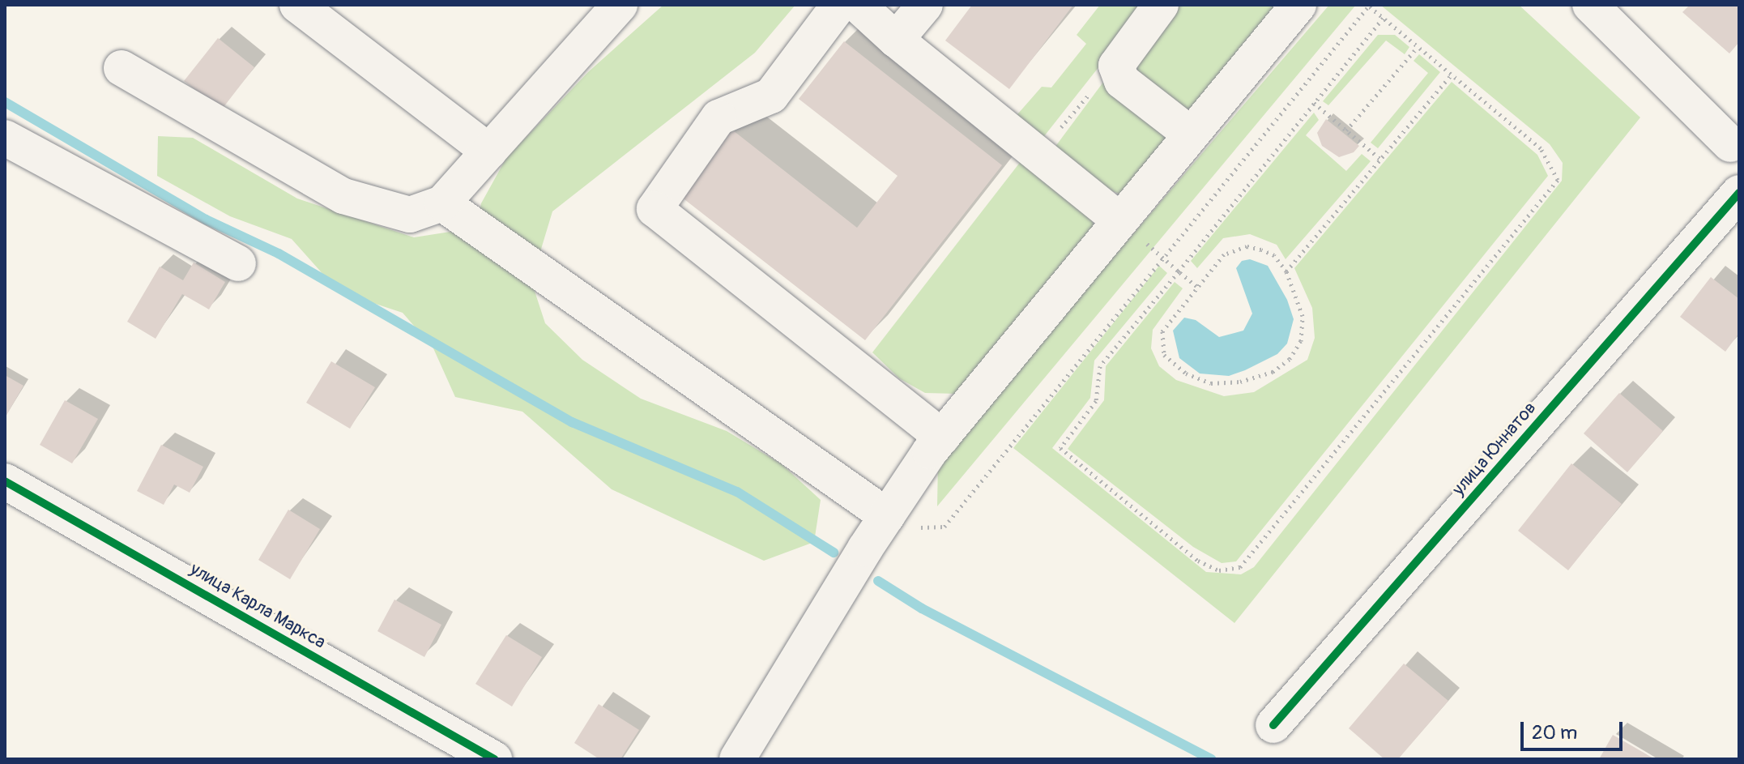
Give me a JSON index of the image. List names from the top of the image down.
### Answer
{
  "streets": {
    "street": ["улица Юннатов", "улица Карла Маркса"]
  },
  "scale_bar": "20 m"
}
